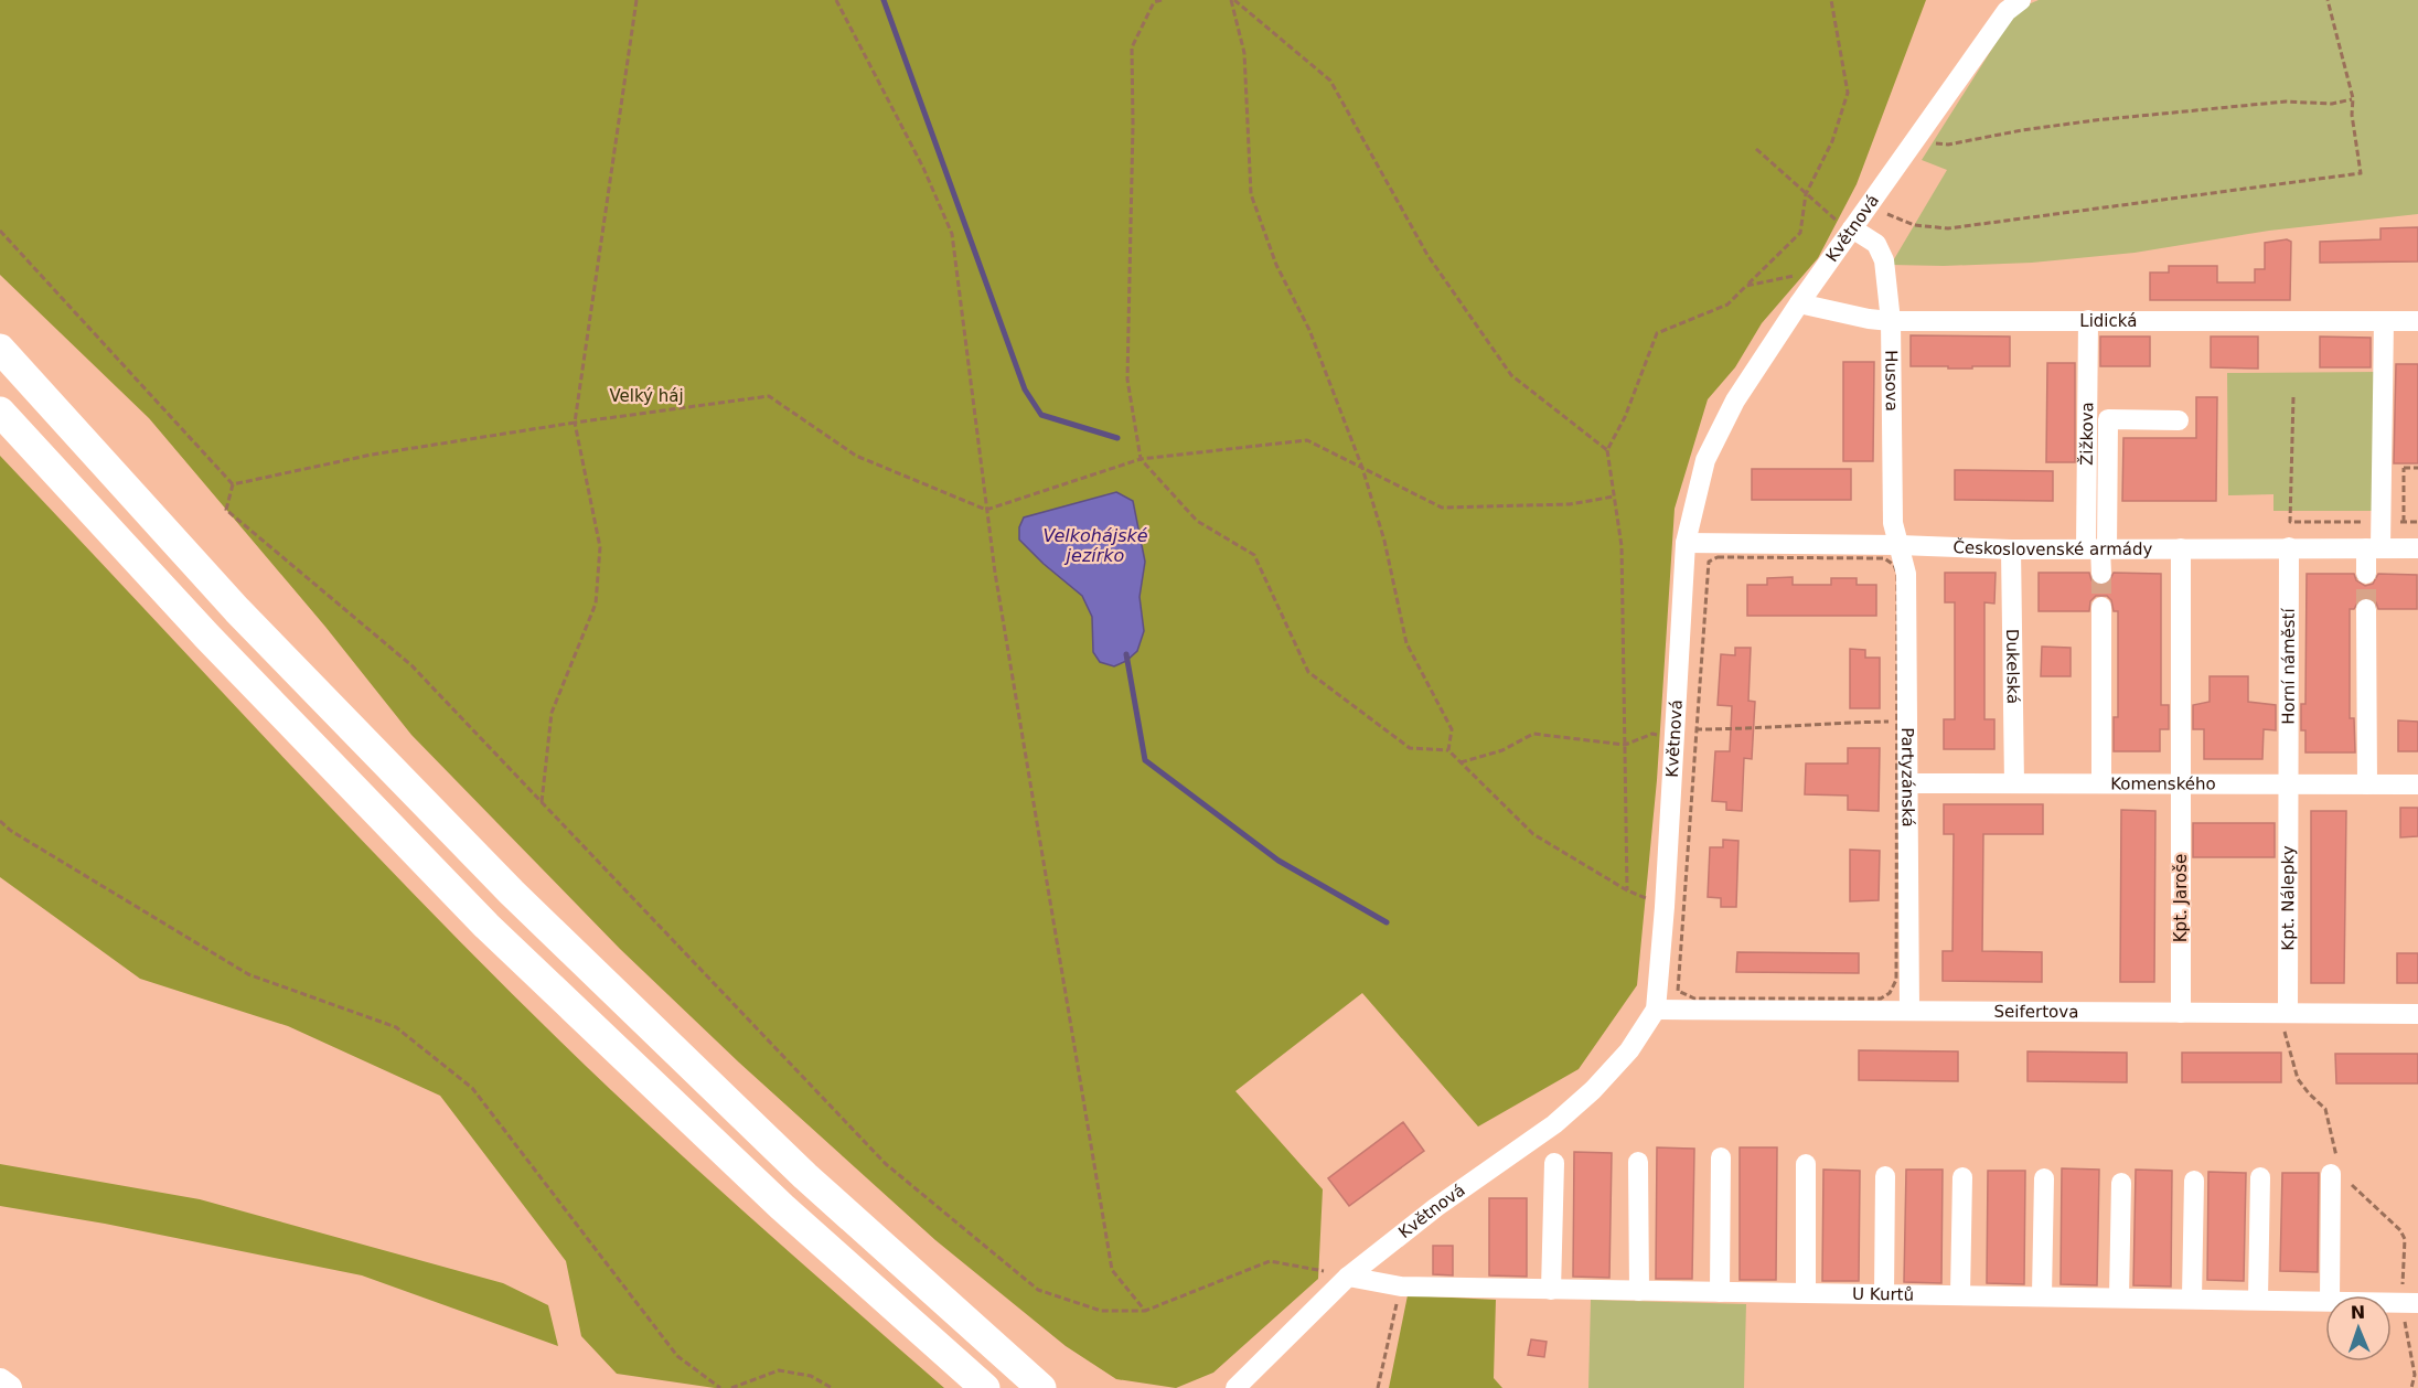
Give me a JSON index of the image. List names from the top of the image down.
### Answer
{
  "streets": {
    "street": [
      "Květnová",
      "Lidická",
      "Husova",
      "Žižkova",
      "Československé armády",
      "Dukelská",
      "Horní náměstí",
      "Partyzánská",
      "Komenského",
      "Kpt. Jaroše",
      "Kpt. Nálepky",
      "Seifertova",
      "U Kurtů"
    ]
  },
  "crossings": [
    ["Květnová", "Lidická"],
    ["Květnová", "Husova"],
    ["Květnová", "Československé armády"],
    ["Květnová", "Seifertova"],
    ["Květnová", "U Kurtů"],
    ["Lidická", "Husova"],
    ["Lidická", "Žižkova"],
    ["Husova", "Československé armády"],
    ["Husova", "Partyzánská"],
    ["Žižkova", "Československé armády"],
    ["Československé armády", "Dukelská"],
    ["Československé armády", "Horní náměstí"],
    ["Československé armády", "Partyzánská"],
    ["Dukelská", "Komenského"],
    ["Horní náměstí", "Komenského"],
    ["Horní náměstí", "Kpt. Nálepky"],
    ["Partyzánská", "Komenského"],
    ["Partyzánská", "Seifertova"],
    ["Komenského", "Kpt. Jaroše"],
    ["Komenského", "Kpt. Nálepky"],
    ["Kpt. Jaroše", "Seifertova"],
    ["Kpt. Nálepky", "Seifertova"]
  ],
  "water": ["Velkohájské jezírko"],
  "parks": ["Velký háj"],
  "north": "top"
}
